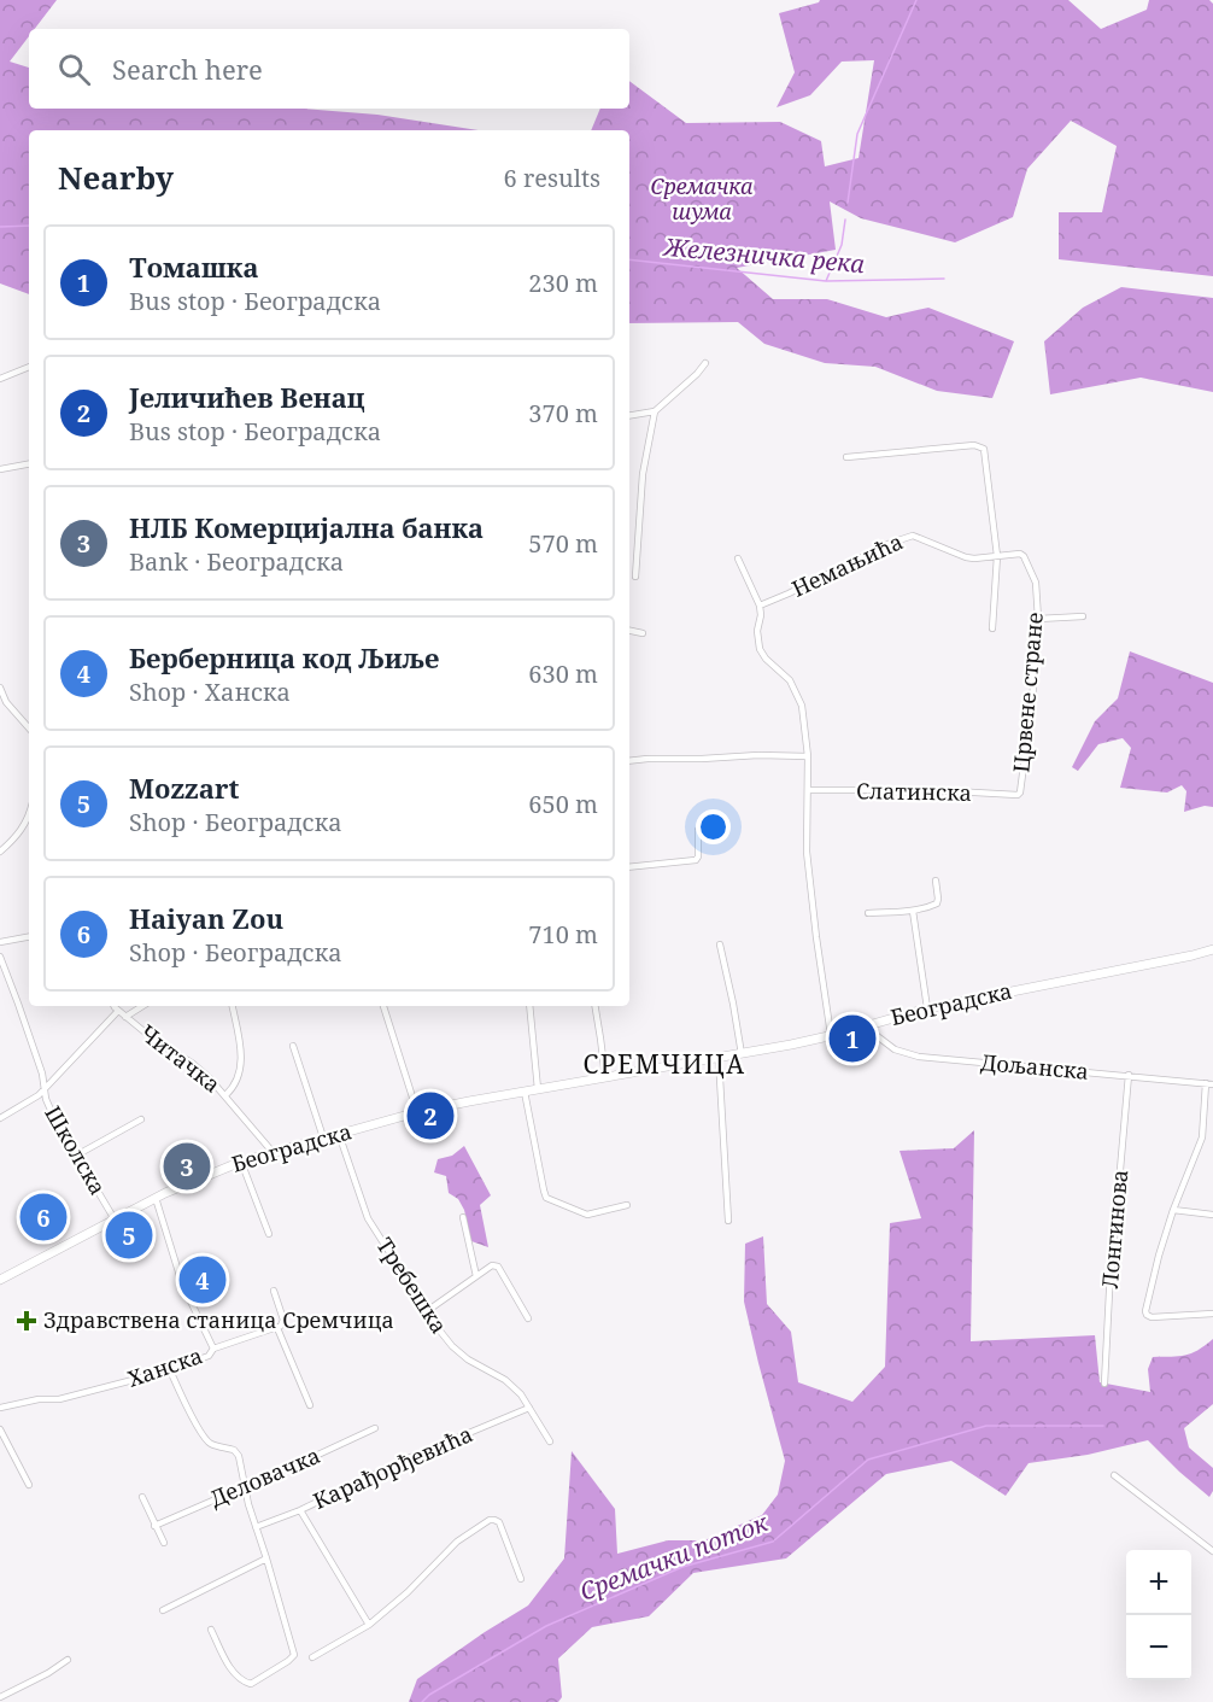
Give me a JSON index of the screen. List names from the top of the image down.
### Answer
{
  "streets": {
    "main road": ["Београдска"],
    "street": [
      "Немањића",
      "Црвене стране",
      "Слатинска",
      "Читачка",
      "Дољанска",
      "Школска",
      "Лонгинова",
      "Требешка",
      "Ханска",
      "Карађорђевића",
      "Деловачка"
    ]
  },
  "crossings": [
    ["Немањића", "Црвене стране"],
    ["Црвене стране", "Слатинска"],
    ["Београдска", "Читачка"],
    ["Београдска", "Дољанска"],
    ["Београдска", "Школска"],
    ["Београдска", "Требешка"],
    ["Београдска", "Ханска"],
    ["Дољанска", "Лонгинова"],
    ["Требешка", "Карађорђевића"]
  ],
  "districts": ["СРЕМЧИЦА"],
  "water": ["Железничка река", "Сремачки поток"],
  "parks": ["Сремачка шума"],
  "places": {
    "health": ["Здравствена станица Сремчица"]
  },
  "page": {
    "search": "Search here",
    "heading": ["Nearby", "6 results"],
    "list": [
      {
        "mark": "1",
        "name": "Томашка",
        "note": "Bus stop · Београдска",
        "value": "230 m"
      },
      {
        "mark": "2",
        "name": "Јеличићев Венац",
        "note": "Bus stop · Београдска",
        "value": "370 m"
      },
      {
        "mark": "3",
        "name": "НЛБ Комерцијална банка",
        "note": "Bank · Београдска",
        "value": "570 m"
      },
      {
        "mark": "4",
        "name": "Берберница код Љиље",
        "note": "Shop · Ханска",
        "value": "630 m"
      },
      {
        "mark": "5",
        "name": "Mozzart",
        "note": "Shop · Београдска",
        "value": "650 m"
      },
      {
        "mark": "6",
        "name": "Haiyan Zou",
        "note": "Shop · Београдска",
        "value": "710 m"
      }
    ],
    "pins": [
      "1",
      "2",
      "3",
      "6",
      "5",
      "4"
    ],
    "map_buttons": ["+", "−"]
  }
}
